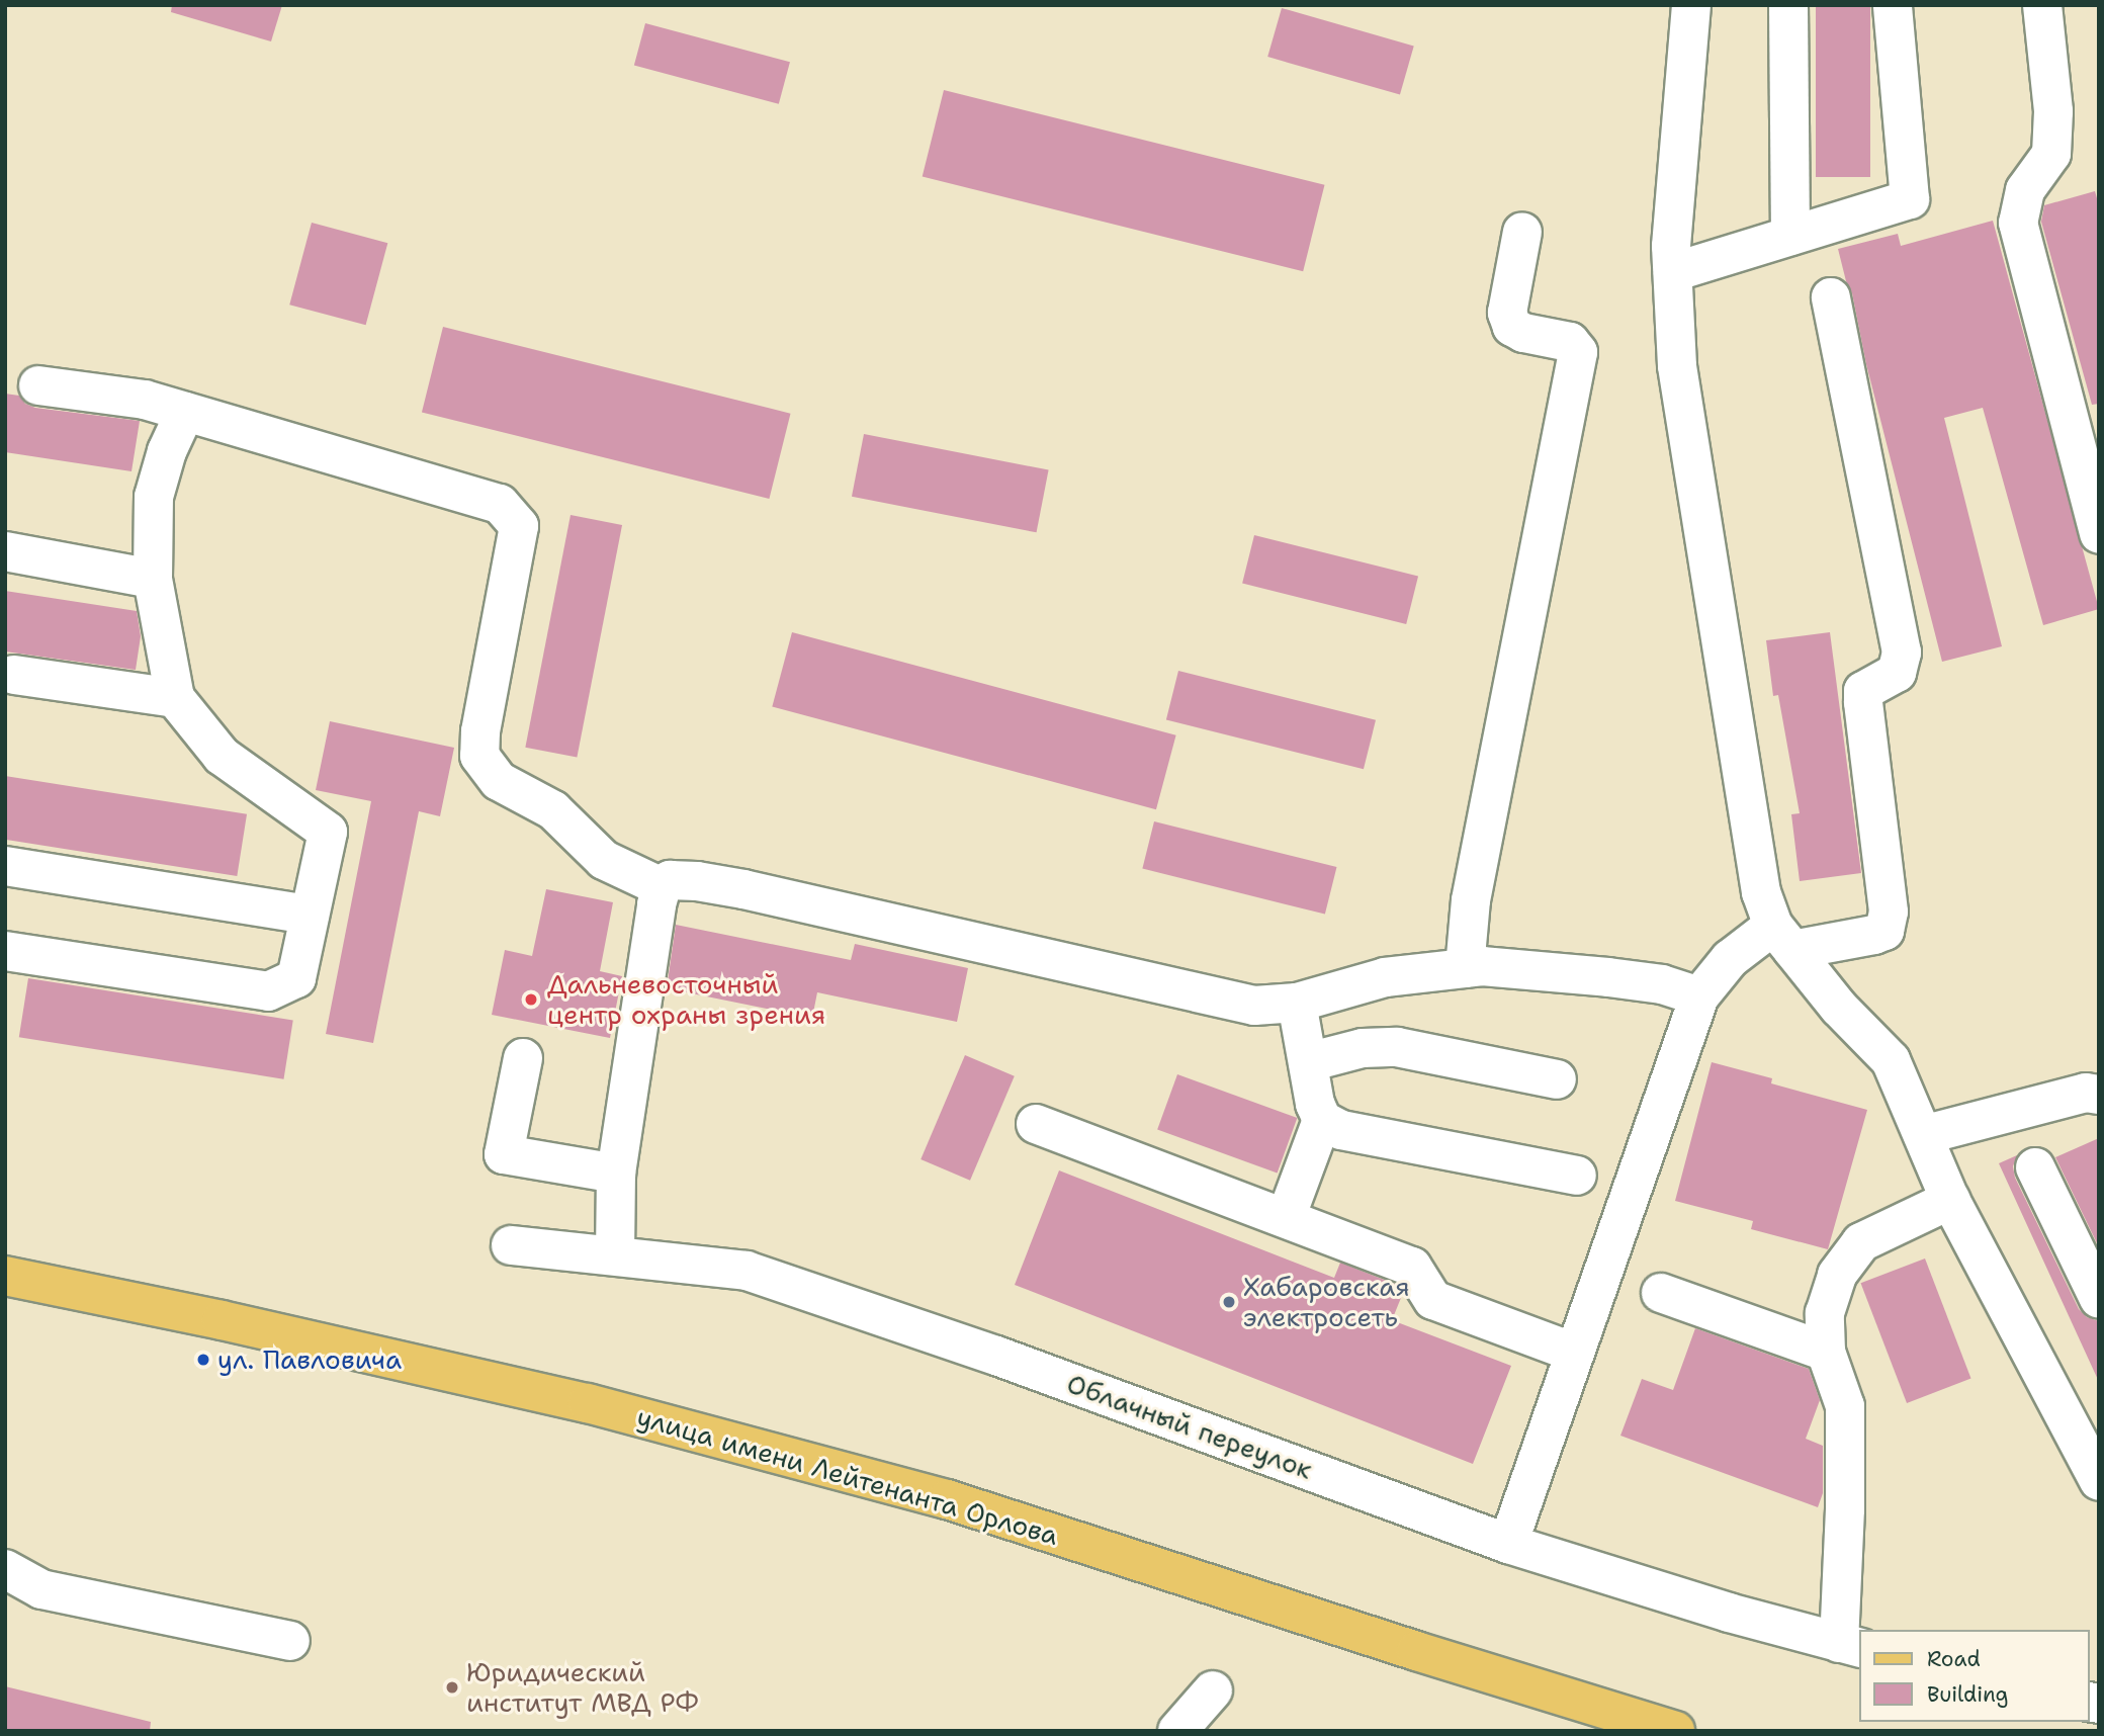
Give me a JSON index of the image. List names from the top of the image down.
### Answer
{
  "streets": {
    "main road": ["улица имени Лейтенанта Орлова"],
    "street": ["Облачный переулок"]
  },
  "places": [
    "Дальневосточный центр охраны зрения",
    "Хабаровская электросеть",
    "ул. Павловича",
    "Юридический институт МВД РФ"
  ],
  "legend": ["Road", "Building"]
}
